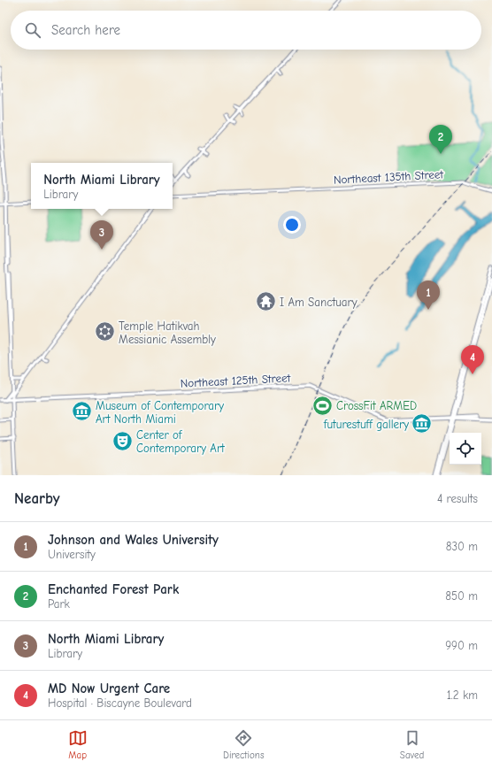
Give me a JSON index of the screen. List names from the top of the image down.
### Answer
{
  "streets": {
    "main road": ["Northeast 135th Street", "Northeast 125th Street"]
  },
  "places": {
    "temple": ["I Am Sanctuary"],
    "synagogue": ["Temple Hatikvah Messianic Assembly"],
    "sports": ["CrossFit ARMED"],
    "museum": ["Museum of Contemporary Art North Miami", "futurestuff gallery"],
    "theatre": ["Center of Contemporary Art"]
  },
  "page": {
    "search": "Search here",
    "pins": [
      "2",
      "3",
      "1",
      "4"
    ],
    "popup": ["North Miami Library", "Library"],
    "heading": ["Nearby", "4 results"],
    "list": [
      {
        "mark": "1",
        "name": "Johnson and Wales University",
        "note": "University",
        "value": "830 m"
      },
      {
        "mark": "2",
        "name": "Enchanted Forest Park",
        "note": "Park",
        "value": "850 m"
      },
      {
        "mark": "3",
        "name": "North Miami Library",
        "note": "Library",
        "value": "990 m"
      },
      {
        "mark": "4",
        "name": "MD Now Urgent Care",
        "note": "Hospital · Biscayne Boulevard",
        "value": "1.2 km"
      }
    ],
    "nav": ["Map", "Directions", "Saved"]
  }
}
